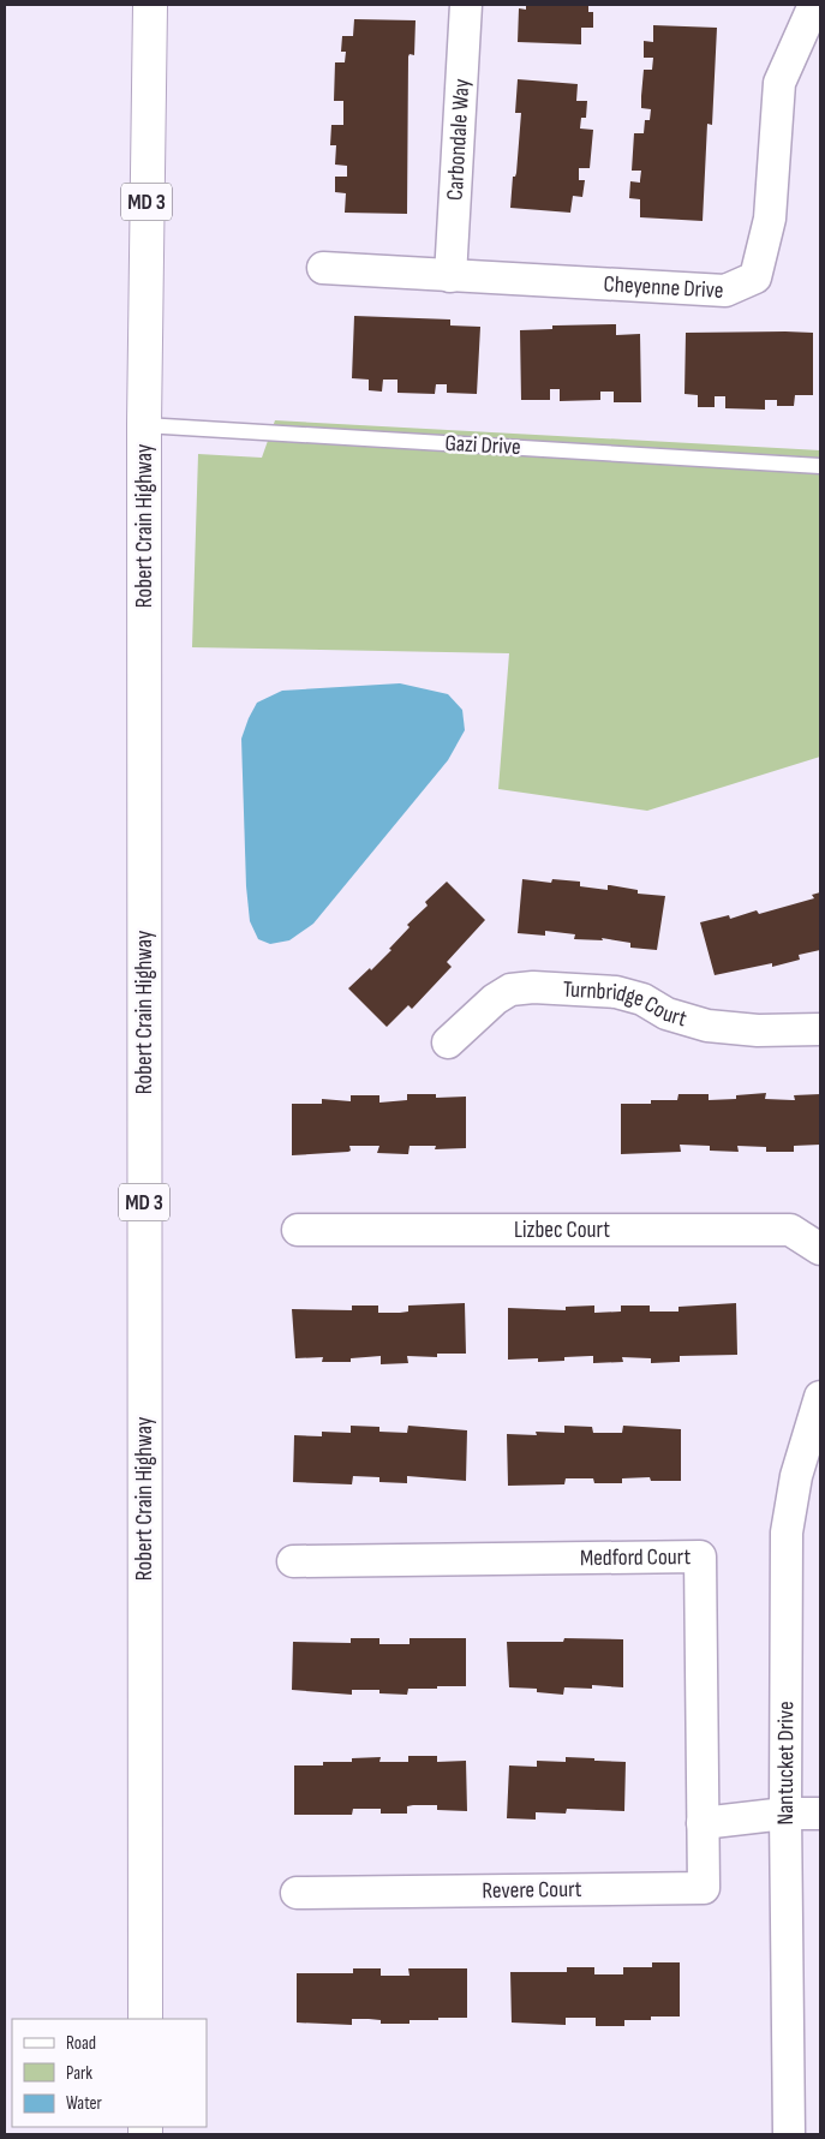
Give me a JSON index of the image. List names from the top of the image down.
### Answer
{
  "streets": {
    "highway": ["MD 3", "Robert Crain Highway"],
    "street": [
      "Carbondale Way",
      "Cheyenne Drive",
      "Turnbridge Court",
      "Lizbec Court",
      "Medford Court",
      "Nantucket Drive",
      "Revere Court"
    ],
    "lane": ["Gazi Drive"]
  },
  "crossings": [
    ["Carbondale Way", "Cheyenne Drive"],
    ["Gazi Drive", "Robert Crain Highway"],
    ["Medford Court", "Revere Court"]
  ],
  "legend": ["Road", "Park", "Water"]
}
